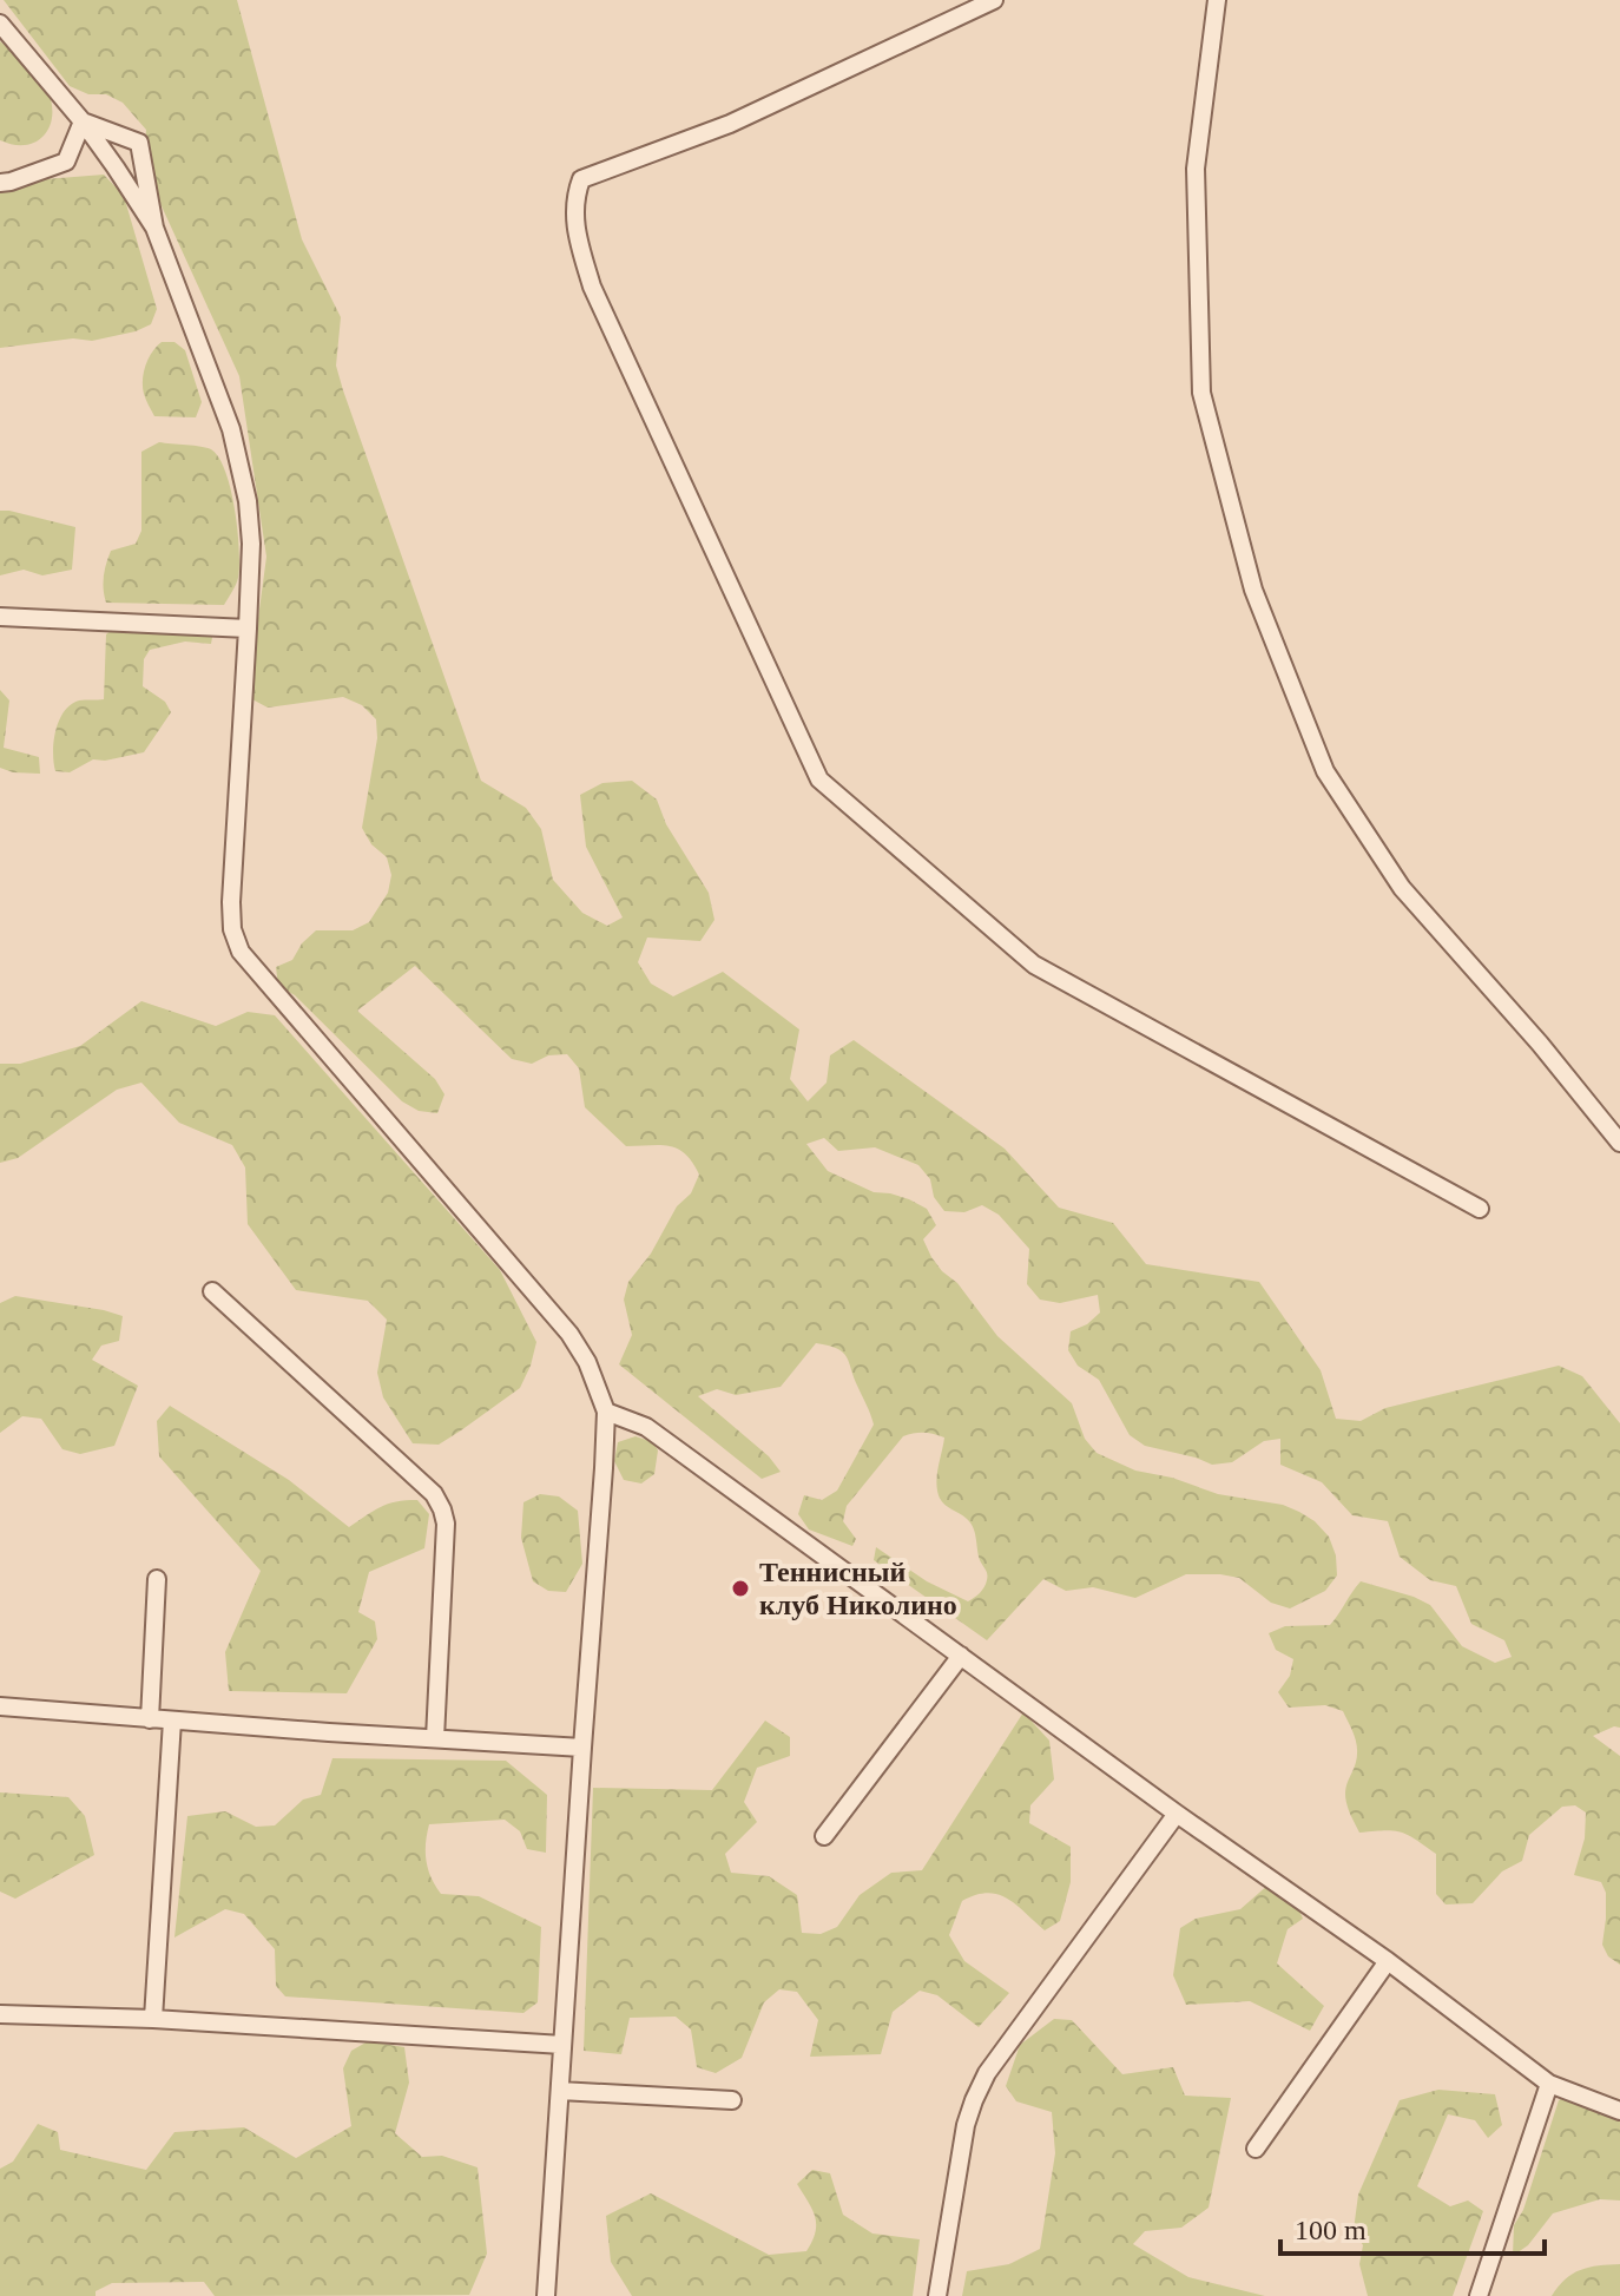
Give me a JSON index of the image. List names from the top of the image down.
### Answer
{
  "places": ["Теннисный клуб Николино"],
  "scale_bar": "100 m"
}
